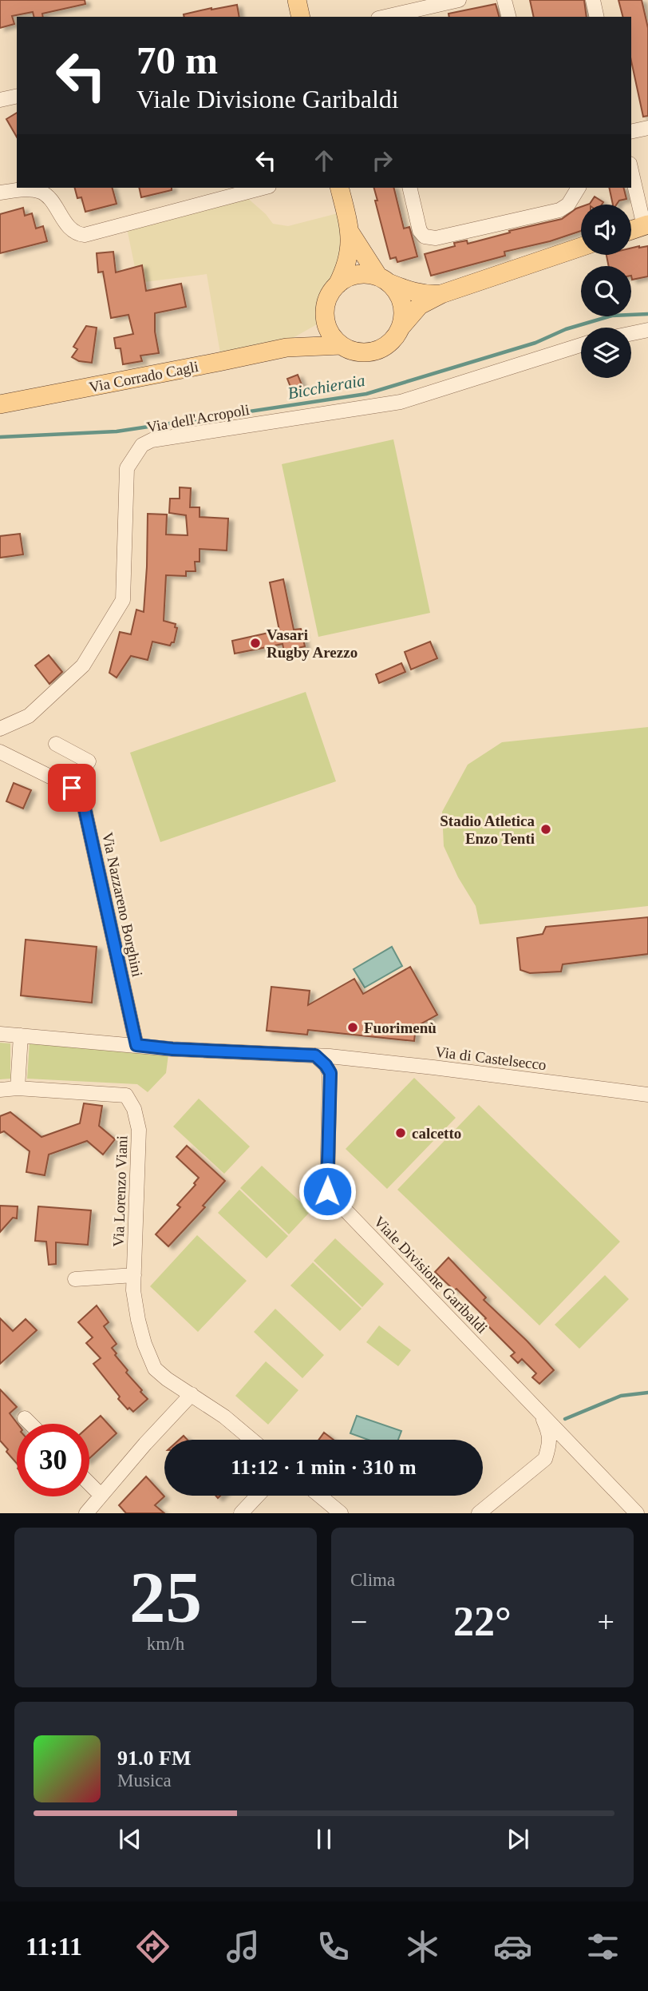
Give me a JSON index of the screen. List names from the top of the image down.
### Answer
{
  "streets": {
    "main road": ["Via Corrado Cagli"],
    "street": [
      "Via dell'Acropoli",
      "Via Nazzareno Borghini",
      "Via di Castelsecco",
      "Via Lorenzo Viani",
      "Viale Divisione Garibaldi"
    ]
  },
  "water": ["Bicchieraia"],
  "places": [
    "Vasari Rugby Arezzo",
    "Stadio Atletica Enzo Tenti",
    "Fuorimenù",
    "calcetto"
  ],
  "page": {
    "turn": ["70 m", "Viale Divisione Garibaldi"],
    "limit": "30",
    "trip": "11:12 · 1 min · 310 m",
    "tile": [
      ["25", "km/h"],
      "Clima"
    ],
    "heat": ["−", "22°", "+"],
    "song": ["91.0 FM", "Musica"],
    "tabs": "11:11"
  }
}
